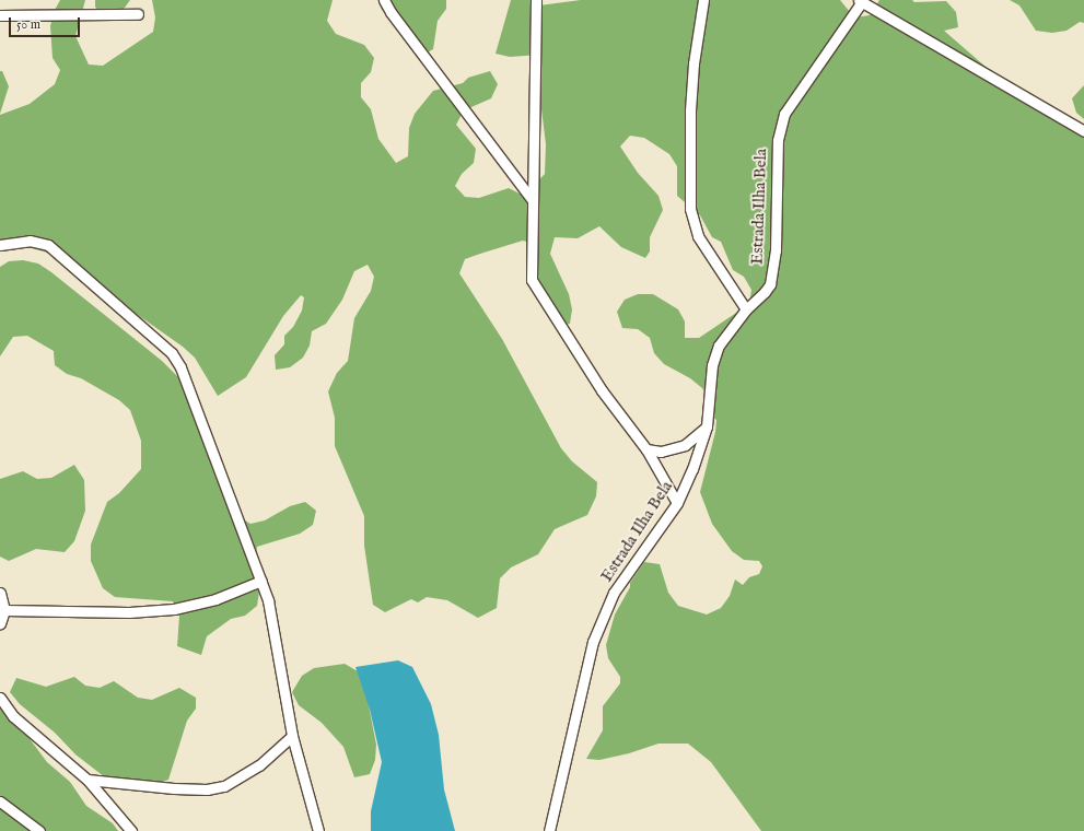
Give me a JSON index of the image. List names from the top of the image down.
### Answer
{
  "streets": {
    "street": ["Estrada Ilha Bela"]
  },
  "scale_bar": "50 m"
}
